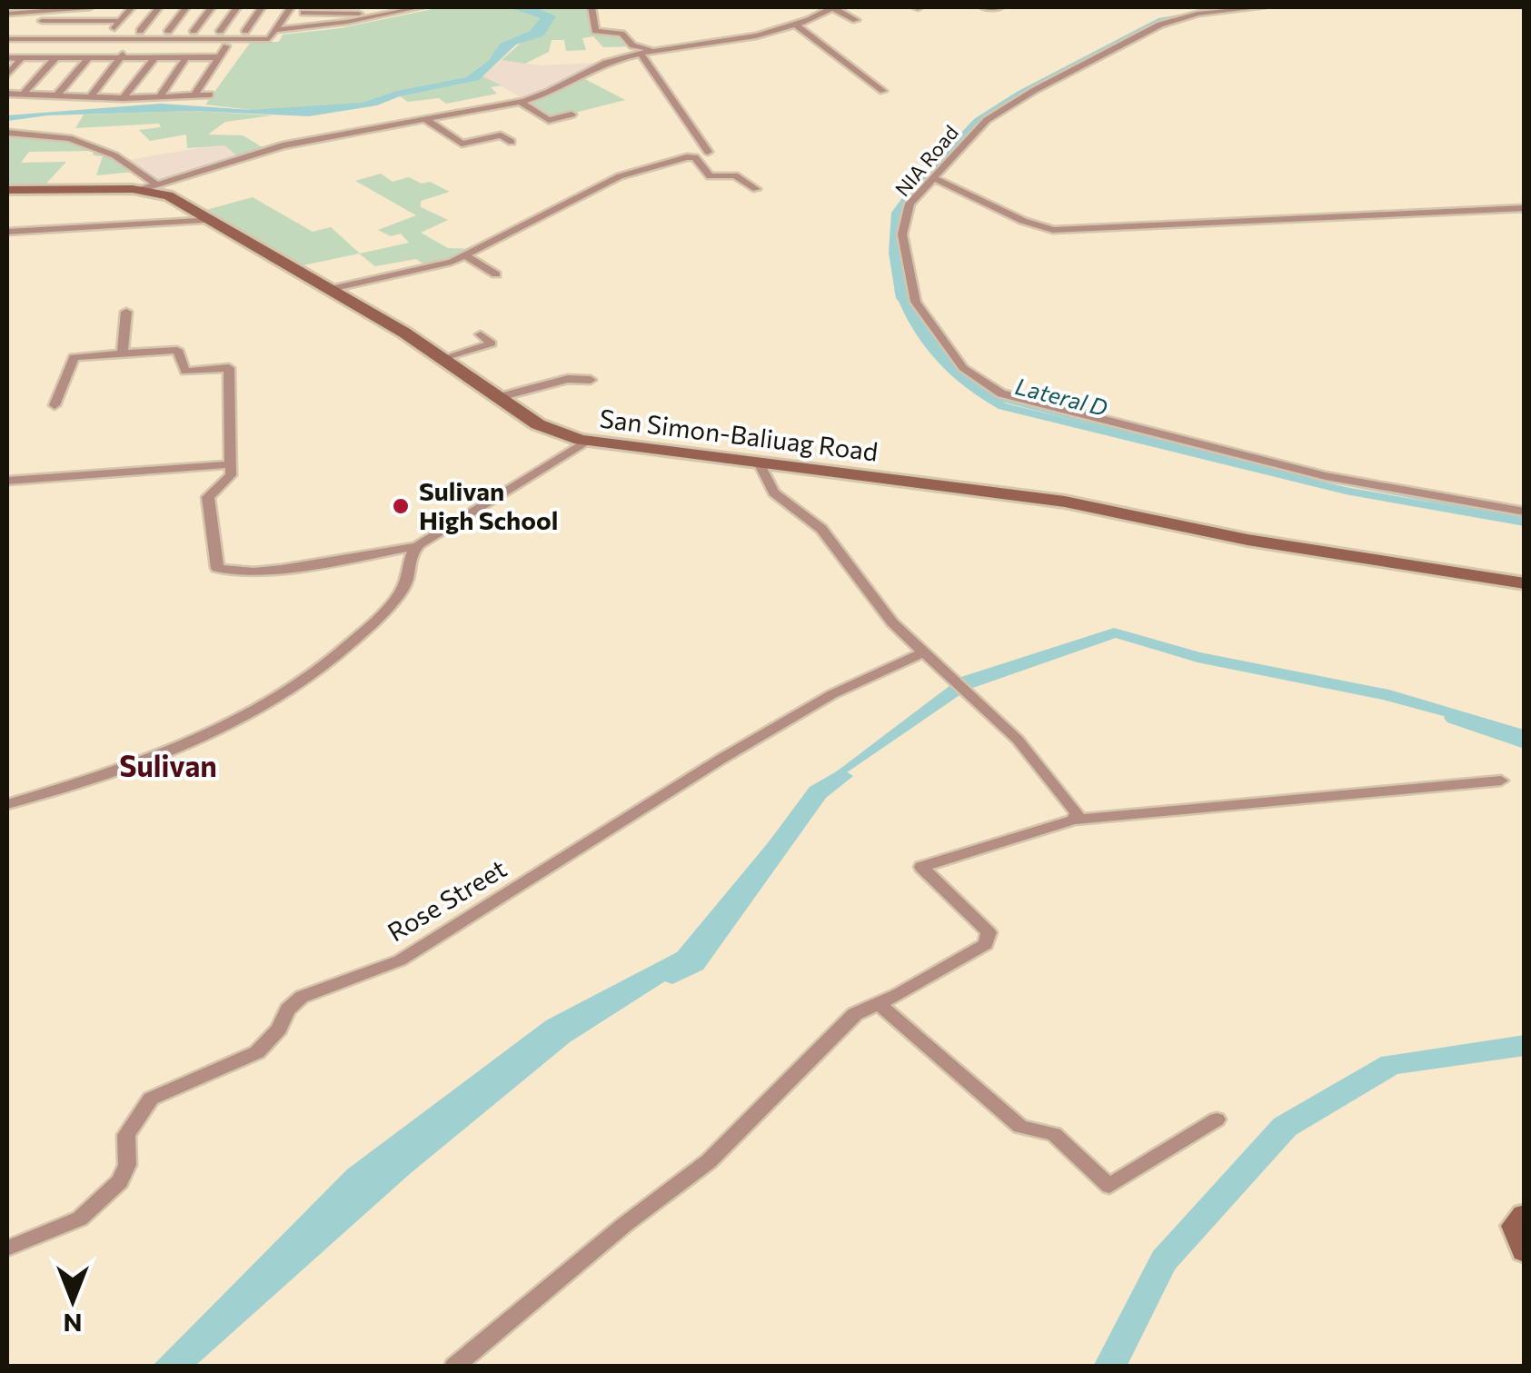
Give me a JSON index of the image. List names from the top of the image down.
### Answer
{
  "streets": {
    "main road": ["San Simon-Baliuag Road"],
    "street": ["NIA Road", "Rose Street"]
  },
  "districts": ["Sulivan"],
  "water": ["Lateral D"],
  "places": ["Sulivan High School"],
  "north": "bottom"
}
